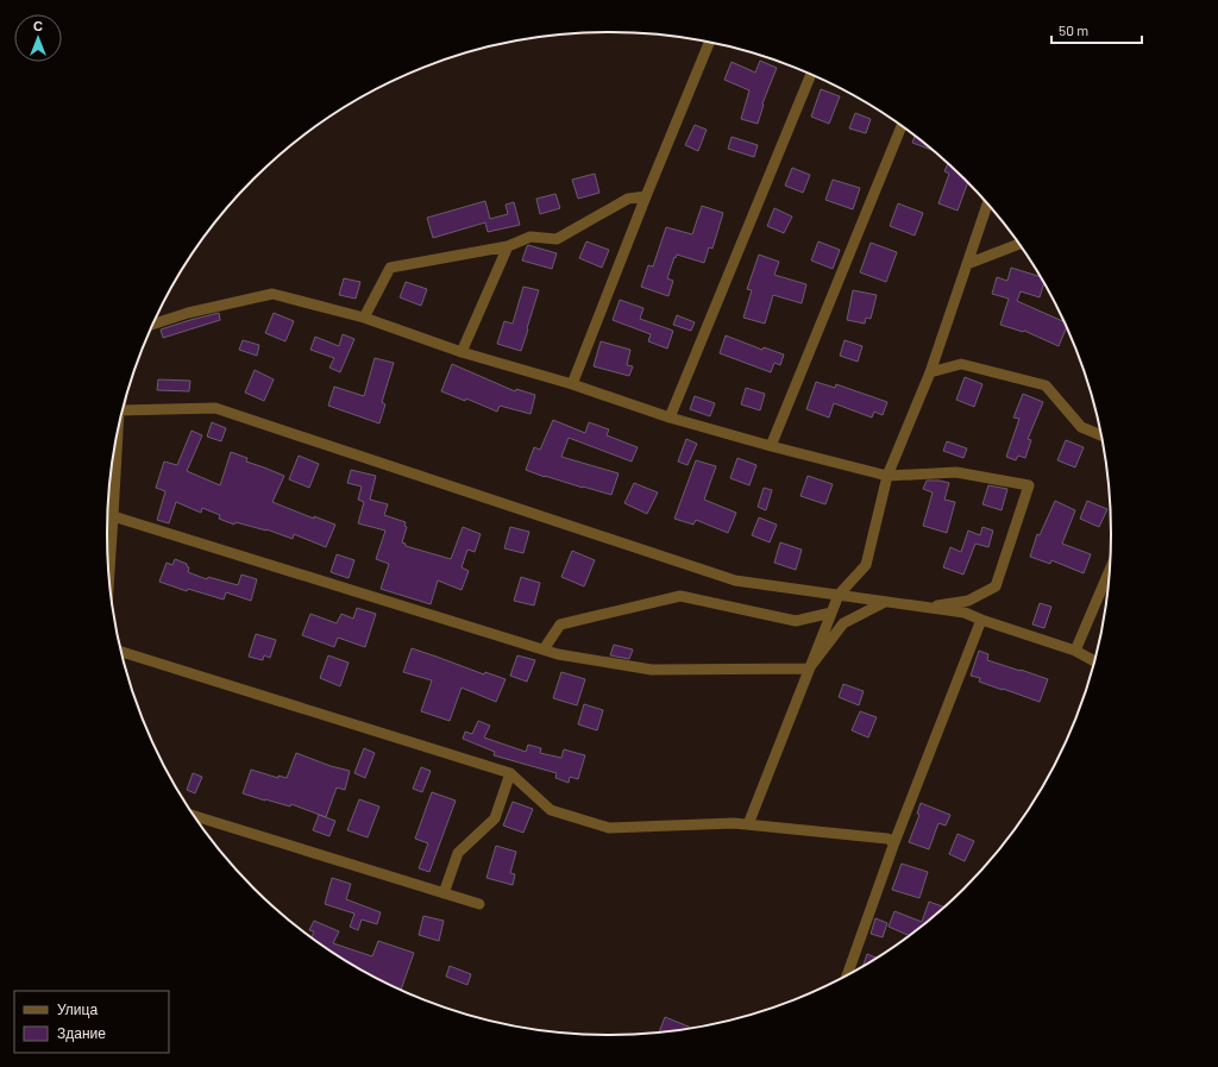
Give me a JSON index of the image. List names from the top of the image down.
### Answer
{
  "legend": ["Улица", "Здание"],
  "scale_bar": "50 m",
  "north": "top"
}
